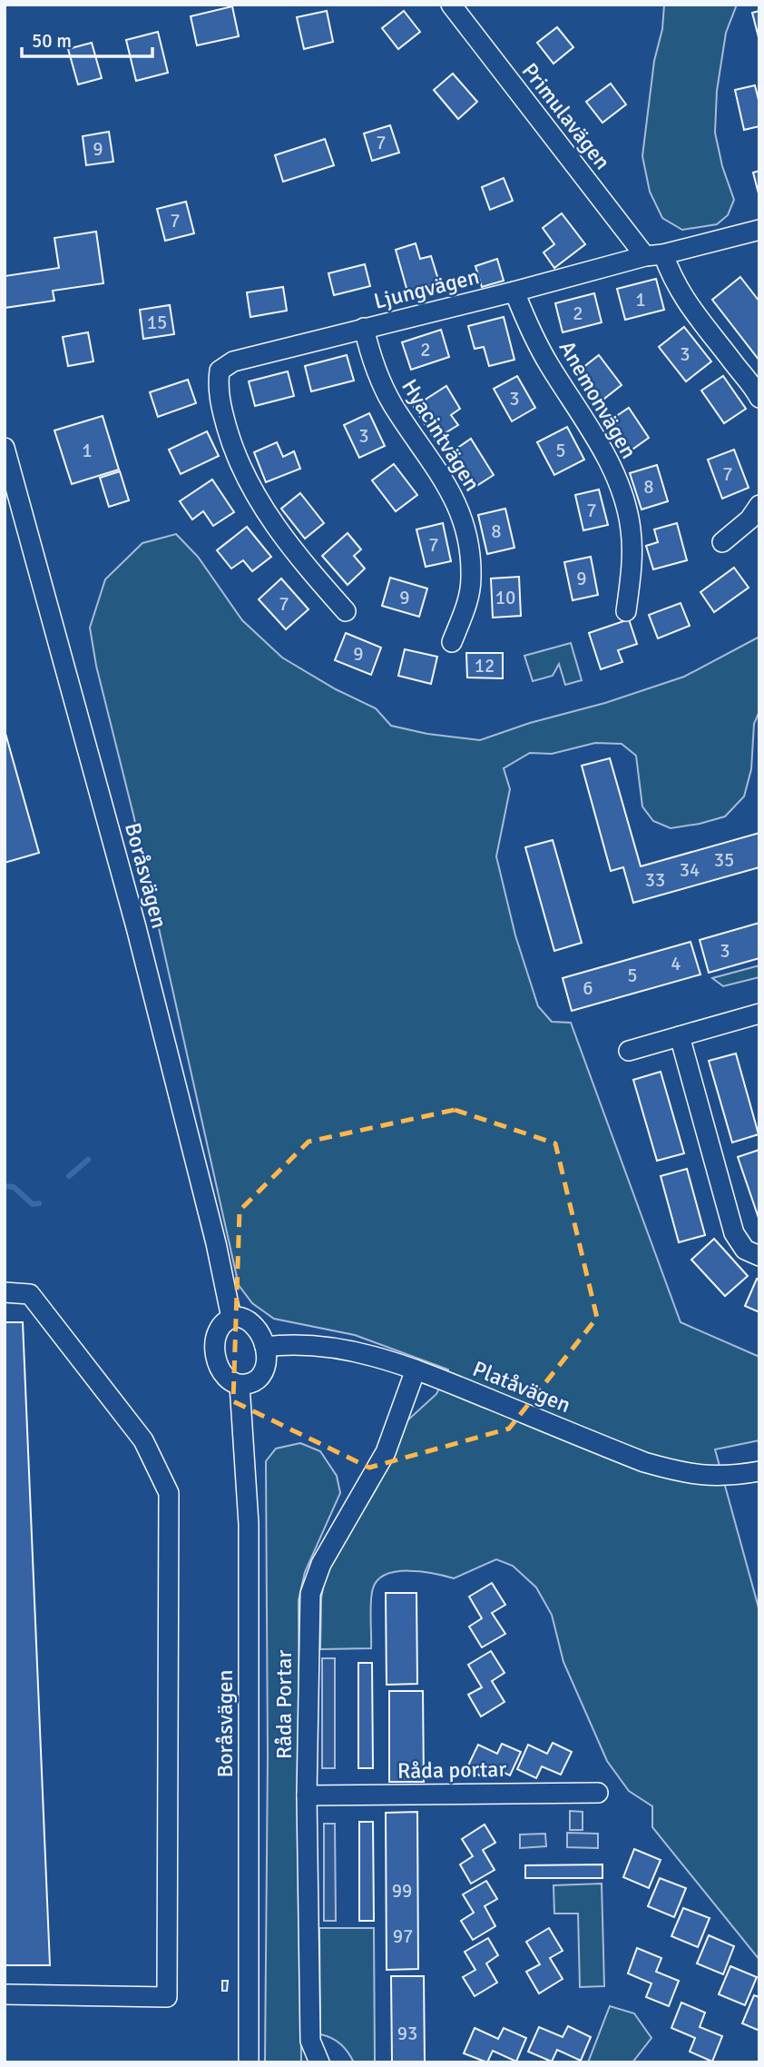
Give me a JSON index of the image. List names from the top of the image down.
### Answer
{
  "streets": {
    "street": [
      "Primulavägen",
      "Ljungvägen",
      "Anemonvägen",
      "Hyacintvägen",
      "Boråsvägen",
      "Platåvägen",
      "Råda Portar",
      "Råda portar"
    ]
  },
  "crossings": [
    ["Primulavägen", "Ljungvägen"],
    ["Ljungvägen", "Anemonvägen"],
    ["Ljungvägen", "Hyacintvägen"],
    ["Boråsvägen", "Platåvägen"],
    ["Platåvägen", "Råda Portar"],
    ["Råda Portar", "Råda portar"]
  ],
  "house_numbers": [
    "7",
    "9",
    "7",
    "1",
    "2",
    "15",
    "2",
    "3",
    "3",
    "3",
    "1",
    "5",
    "7",
    "8",
    "7",
    "8",
    "7",
    "9",
    "9",
    "10",
    "7",
    "9",
    "12",
    "35",
    "34",
    "33",
    "3",
    "4",
    "5",
    "6",
    "99",
    "97",
    "93"
  ],
  "scale_bar": "50 m"
}
